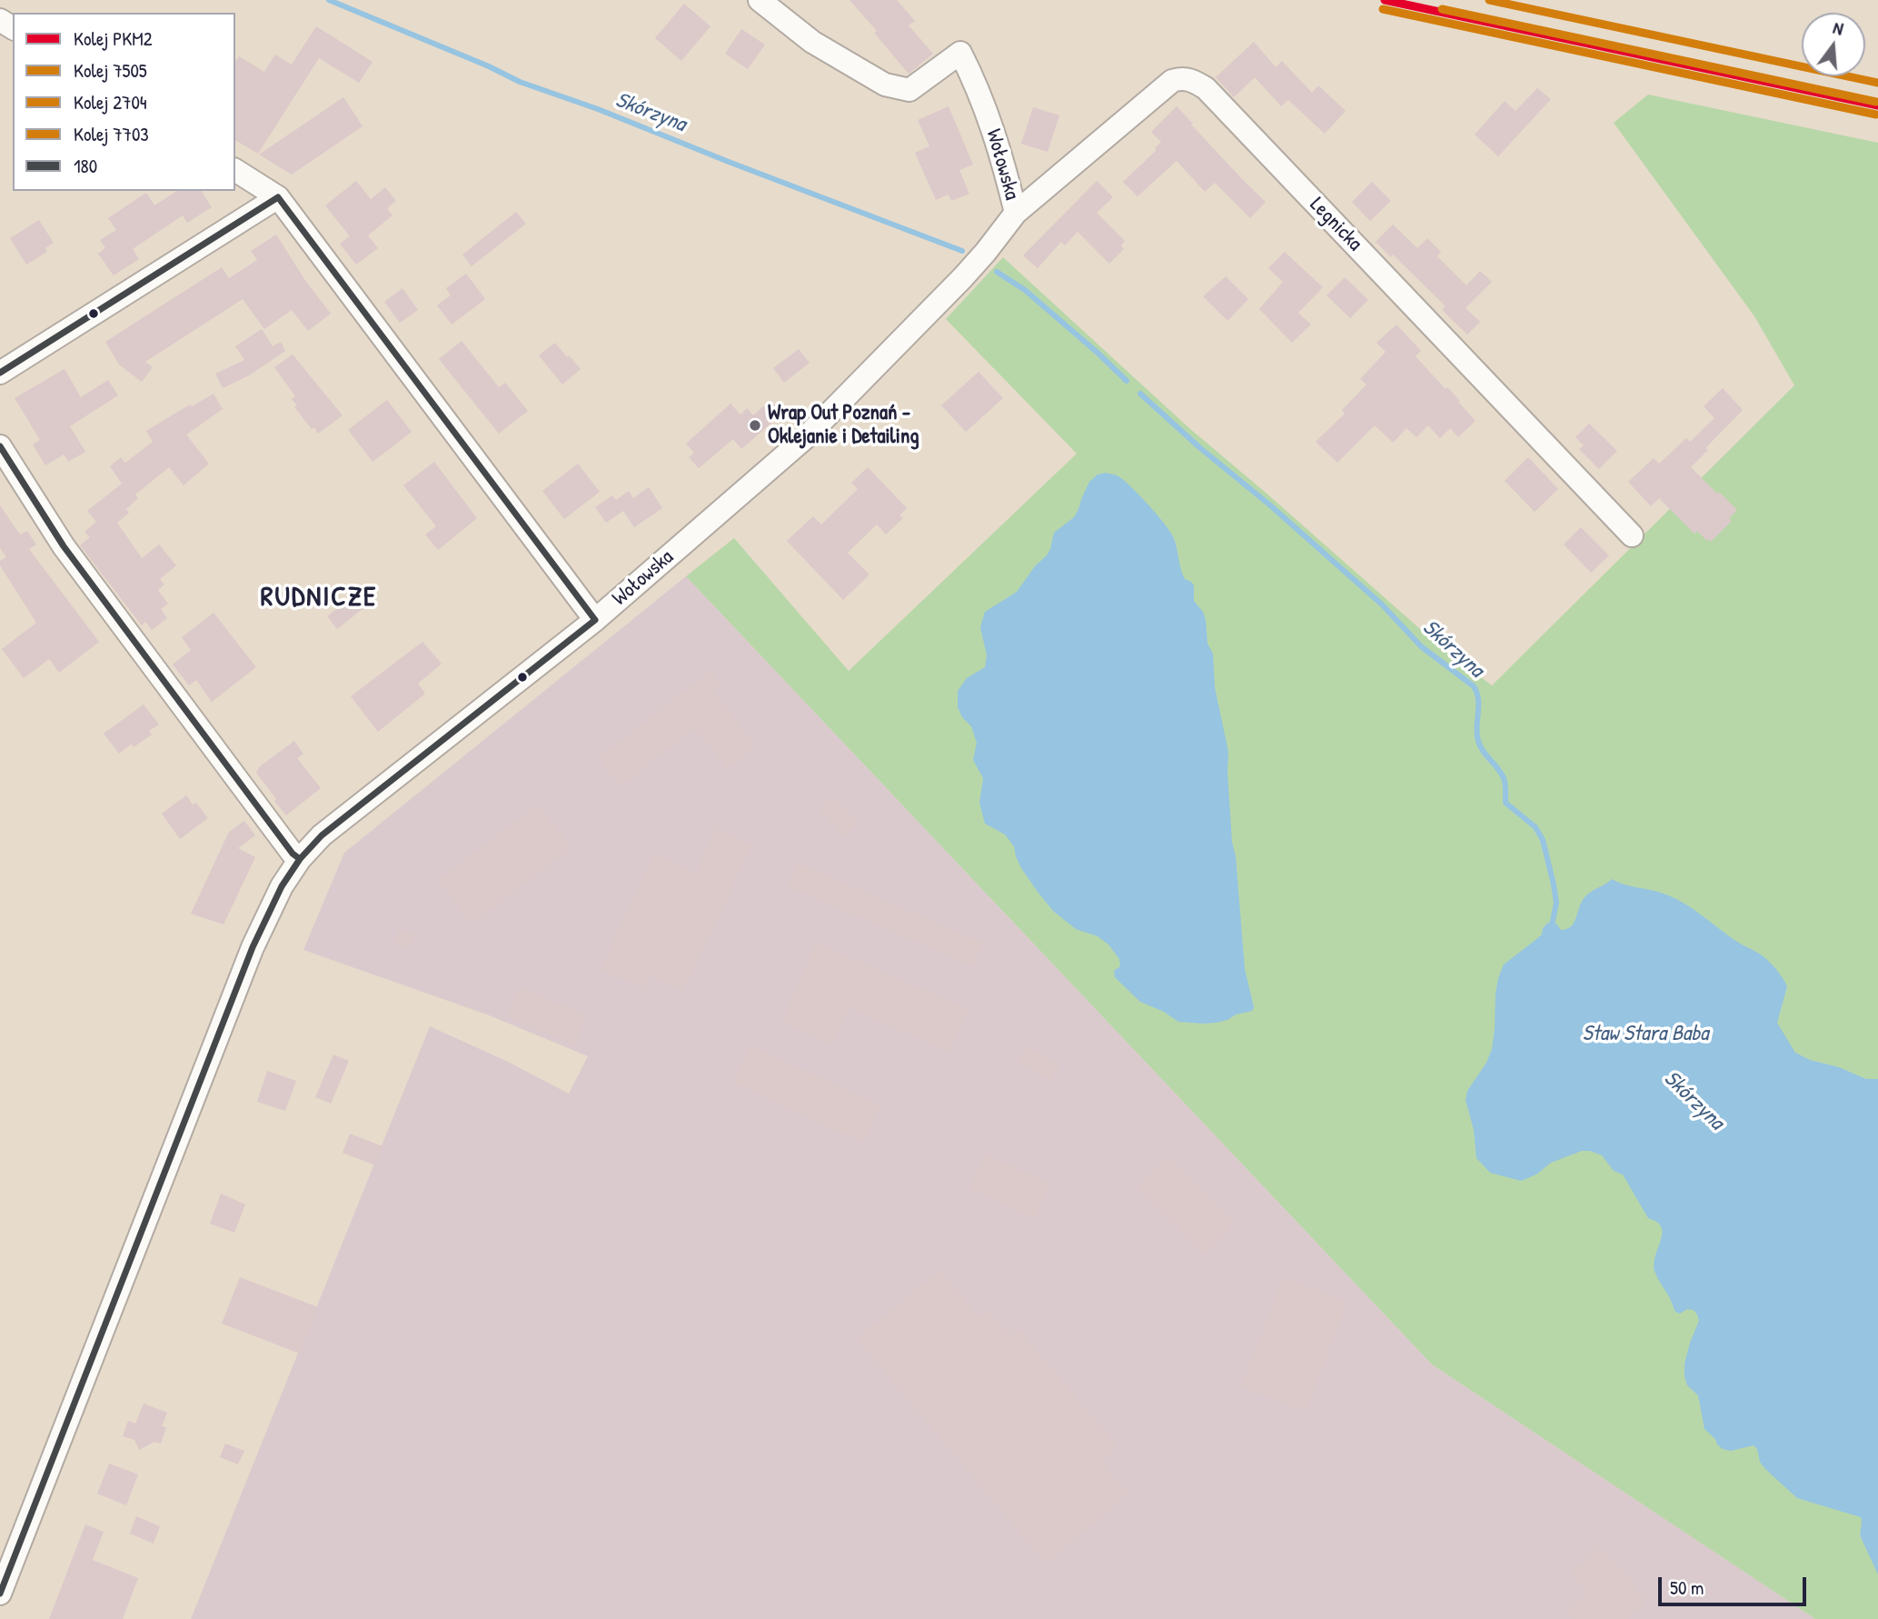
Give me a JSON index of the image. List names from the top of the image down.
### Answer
{
  "streets": {
    "street": ["Wołowska", "Legnicka"]
  },
  "crossings": [
    ["Wołowska", "Legnicka"]
  ],
  "districts": ["RUDNICZE"],
  "water": ["Skórzyna", "Staw Stara Baba"],
  "places": ["Wrap Out Poznań - Oklejanie i Detailing"],
  "lines": [
    "rail line PKM2",
    "rail line 7703",
    "rail line 7505",
    "rail line 2704",
    "transit line 180"
  ],
  "legend": [
    "Kolej PKM2",
    "Kolej 7505",
    "Kolej 2704",
    "Kolej 7703",
    "180"
  ],
  "scale_bar": "50 m",
  "north": "top"
}
